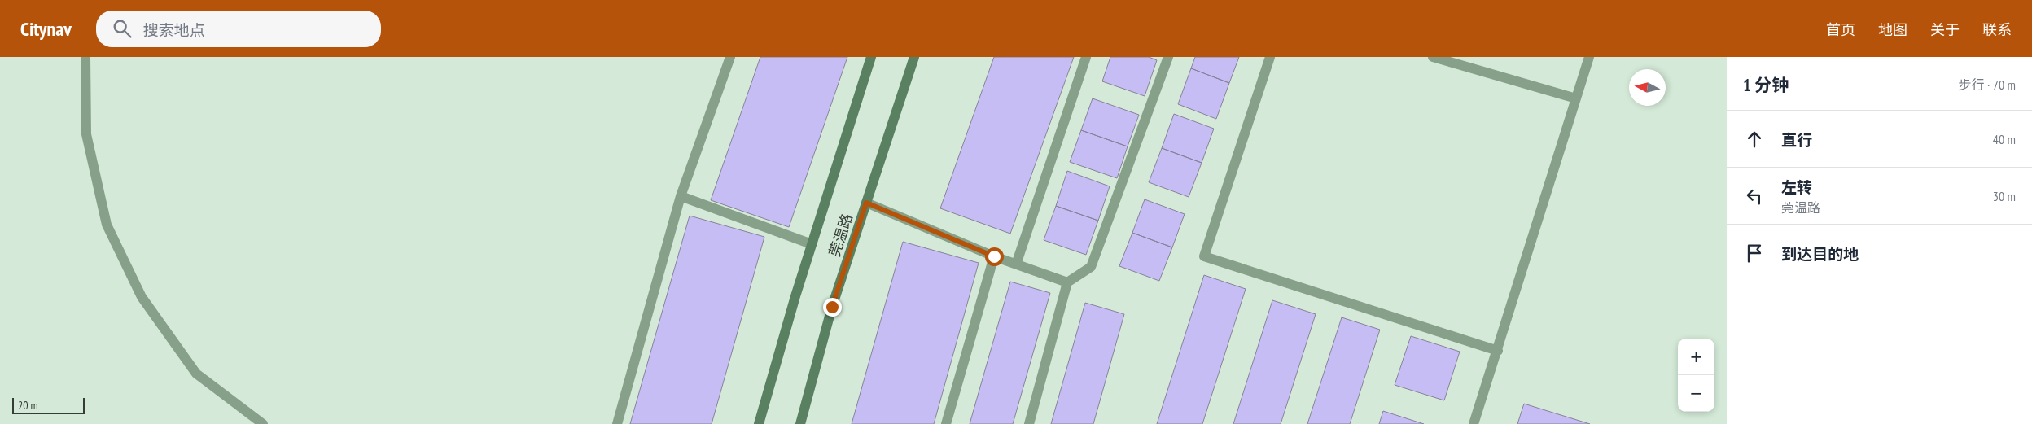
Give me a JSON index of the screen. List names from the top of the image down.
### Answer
{
  "streets": {
    "main road": ["莞温路"]
  },
  "scale_bar": "20 m",
  "north": "left",
  "page": {
    "header": "Citynav",
    "search": "搜索地点",
    "nav": [
      "首页",
      "地图",
      "关于",
      "联系"
    ],
    "heading": ["1 分钟", "步行 · 70 m"],
    "list": [
      ["直行", "40 m"],
      ["左转", "莞温路", "30 m"],
      "到达目的地"
    ],
    "map_buttons": ["+", "−"],
    "scale": "20 m"
  }
}
